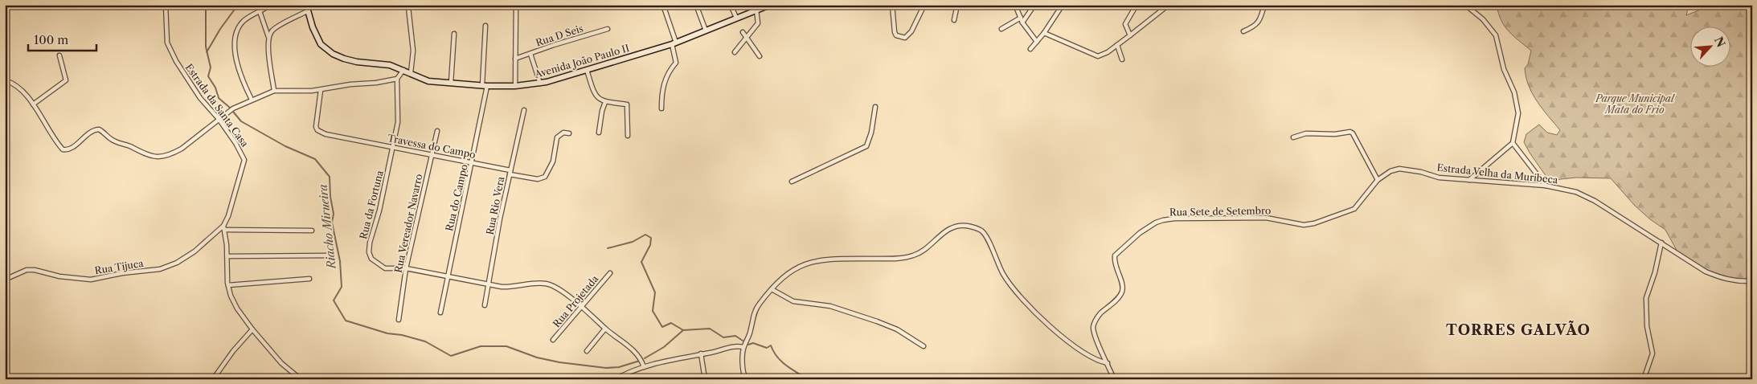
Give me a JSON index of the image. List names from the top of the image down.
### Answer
{
  "streets": {
    "main road": ["Avenida João Paulo II"],
    "street": [
      "Rua D Seis",
      "Estrada da Santa Casa",
      "Travessa do Campo",
      "Estrada Velha da Muribeca",
      "Rua do Campo",
      "Rua da Fortuna",
      "Rua Rio Vera",
      "Rua Sete de Setembro",
      "Rua Vereador Navarro",
      "Rua Tijuca",
      "Rua Projetada"
    ]
  },
  "crossings": [
    ["Avenida João Paulo II", "Rua do Campo"],
    ["Estrada da Santa Casa", "Rua Tijuca"],
    ["Travessa do Campo", "Rua do Campo"],
    ["Travessa do Campo", "Rua da Fortuna"],
    ["Travessa do Campo", "Rua Rio Vera"],
    ["Travessa do Campo", "Rua Vereador Navarro"],
    ["Estrada Velha da Muribeca", "Rua Sete de Setembro"],
    ["Rua do Campo", "Rua da Fortuna"],
    ["Rua da Fortuna", "Rua Rio Vera"],
    ["Rua da Fortuna", "Rua Vereador Navarro"],
    ["Rua da Fortuna", "Rua Projetada"]
  ],
  "districts": ["TORRES GALVÃO"],
  "water": ["Riacho Mirueira"],
  "parks": ["Parque Municipal Mata do Frio"],
  "scale_bar": "100 m",
  "north": "top right"
}
